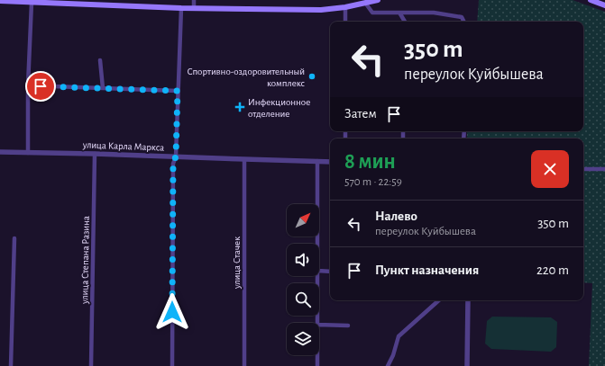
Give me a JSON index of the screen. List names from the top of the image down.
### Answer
{
  "streets": {
    "street": ["улица Карла Маркса", "улица Степана Разина", "улица Стачек"]
  },
  "crossings": [
    ["улица Карла Маркса", "улица Степана Разина"],
    ["улица Карла Маркса", "улица Стачек"]
  ],
  "places": {
    "other": ["Спортивно-оздоровительный комплекс"],
    "health": ["Инфекционное отделение"]
  },
  "north": "top right",
  "page": {
    "turn": ["350 m", "переулок Куйбышева"],
    "then": "Затем",
    "heading": ["8 мин", "570 m · 22:59"],
    "list": [
      {
        "name": "Налево",
        "note": "переулок Куйбышева",
        "value": "350 m"
      },
      {
        "name": "Пункт назначения",
        "value": "220 m"
      }
    ]
  }
}
